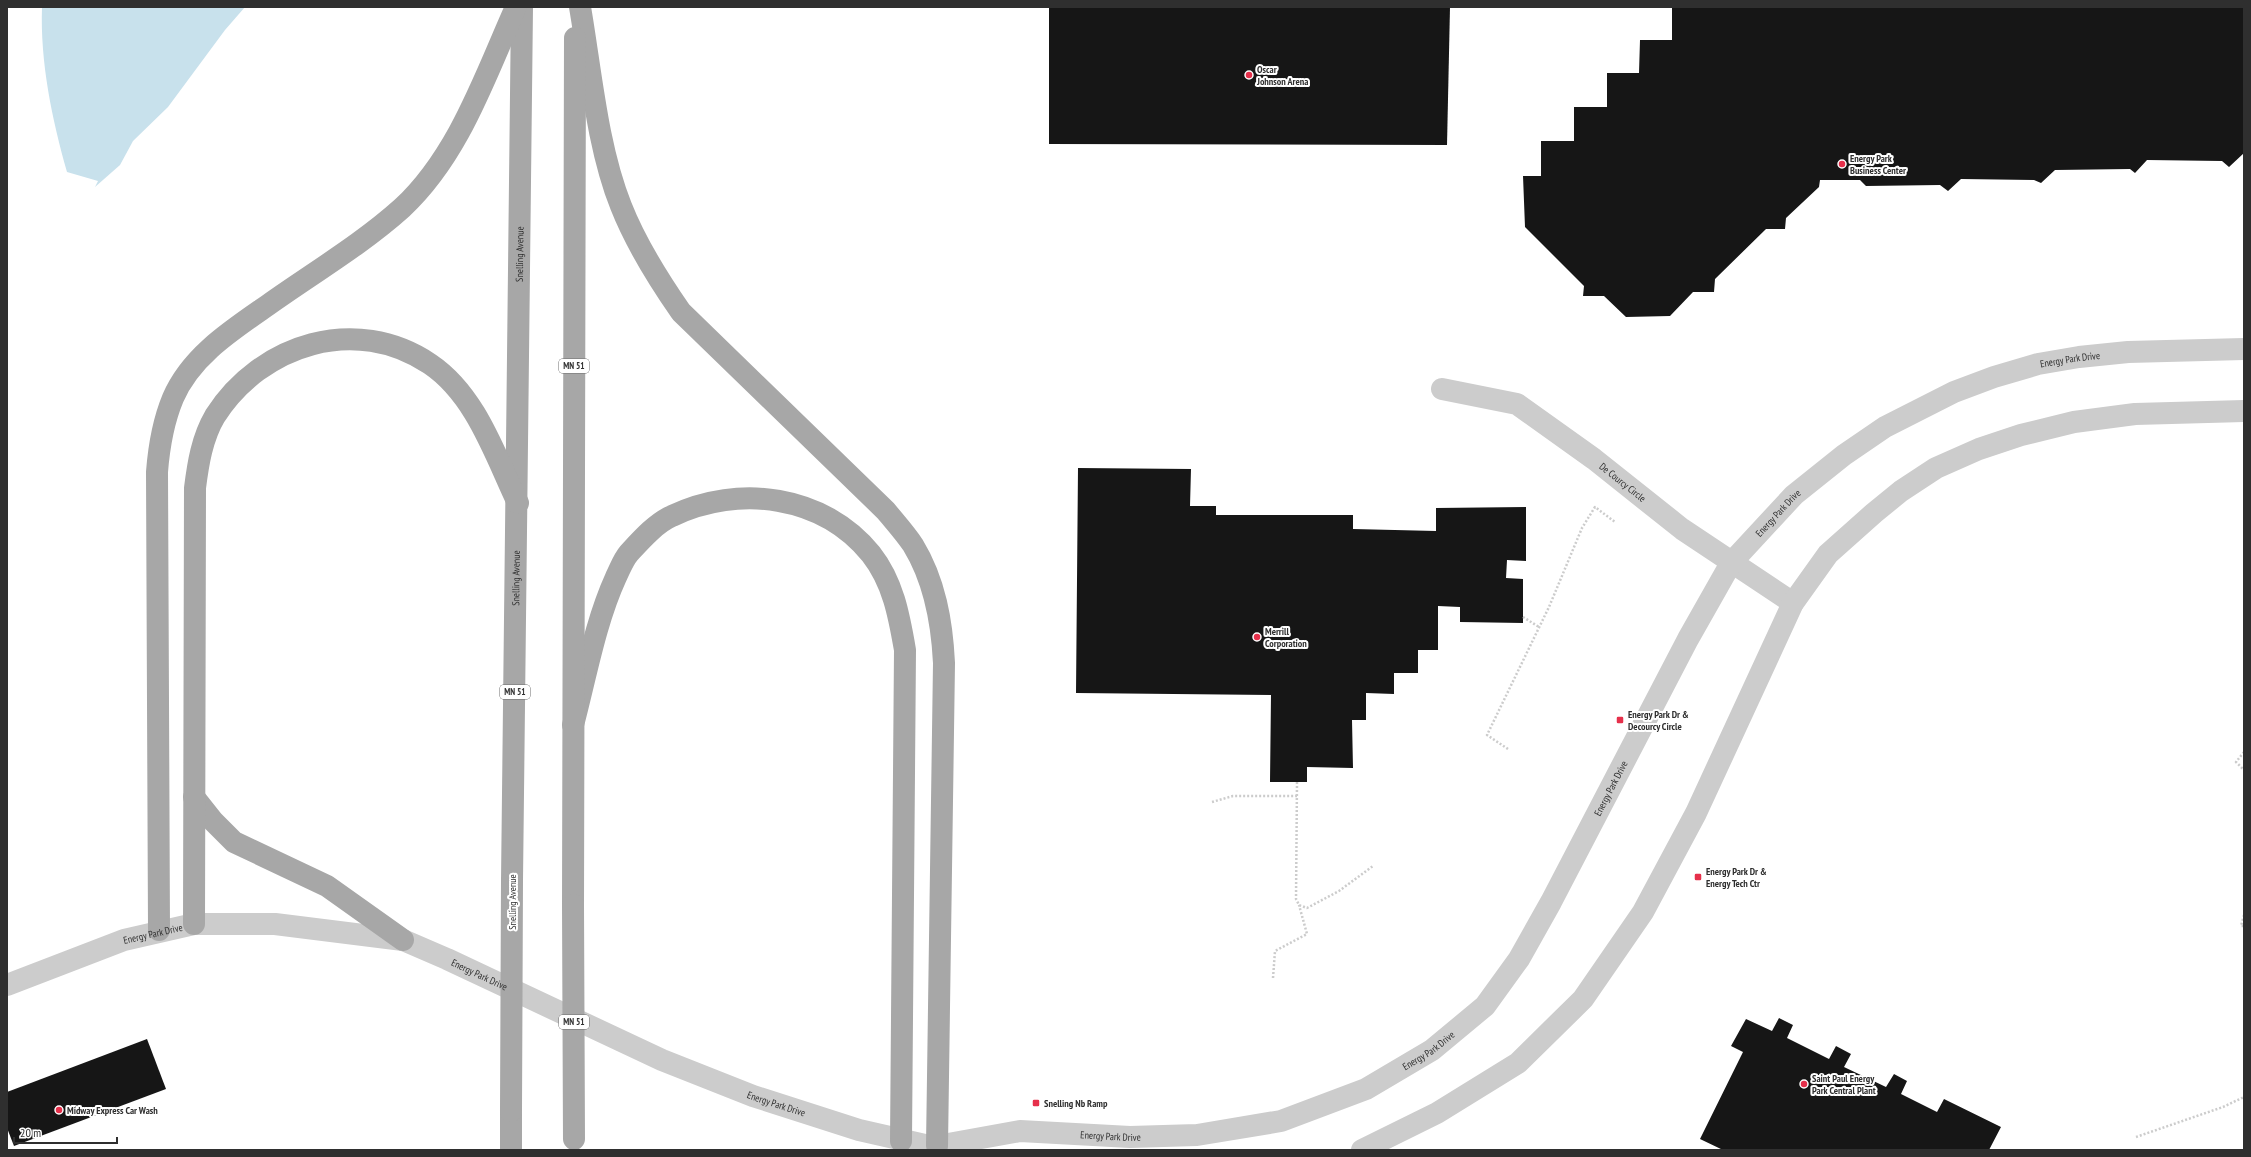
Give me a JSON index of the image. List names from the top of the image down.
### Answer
{
  "streets": {
    "main road": ["Snelling Avenue", "MN 51"],
    "street": ["Energy Park Drive", "De Courcy Circle"]
  },
  "crossings": [
    ["Energy Park Drive", "De Courcy Circle"]
  ],
  "places": {
    "other": [
      "Oscar Johnson Arena",
      "Energy Park Business Center",
      "Merrill Corporation",
      "Saint Paul Energy Park Central Plant",
      "Midway Express Car Wash"
    ],
    "transit": ["Energy Park Dr & Decourcy Circle", "Energy Park Dr & Energy Tech Ctr", "Snelling Nb Ramp"]
  },
  "scale_bar": "20 m"
}
